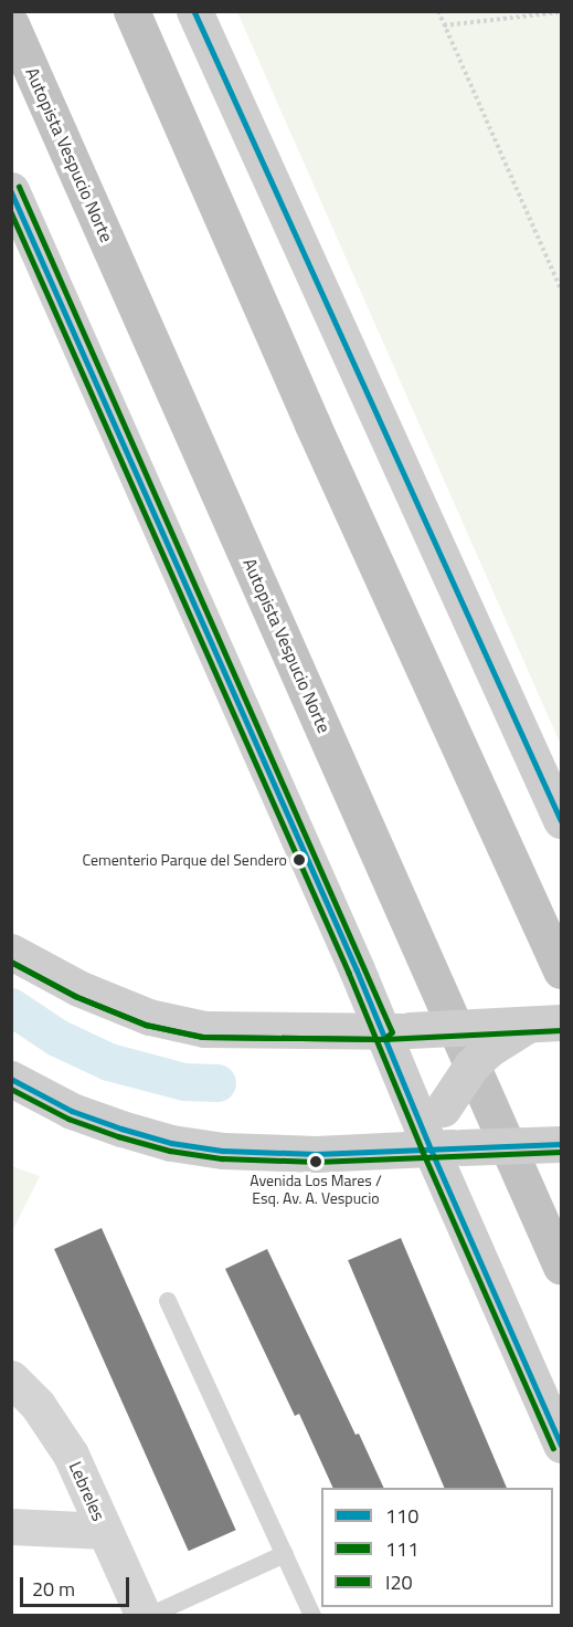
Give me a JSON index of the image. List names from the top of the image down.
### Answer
{
  "streets": {
    "highway": ["Autopista Vespucio Norte"],
    "street": ["Lebreles"]
  },
  "places": ["Cementerio Parque del Sendero", "Avenida Los Mares / Esq. Av. A. Vespucio"],
  "lines": ["transit line 110", "transit line I20", "transit line 111"],
  "legend": ["110", "111", "I20"],
  "scale_bar": "20 m"
}
